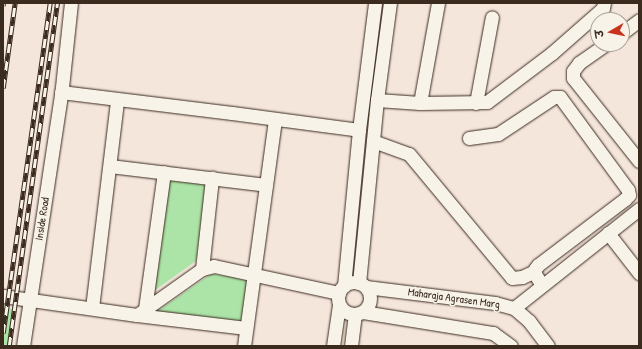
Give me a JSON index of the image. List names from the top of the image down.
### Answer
{
  "streets": {
    "street": ["Inside Road", "Maharaja Agrasen Marg"]
  },
  "north": "left"
}
